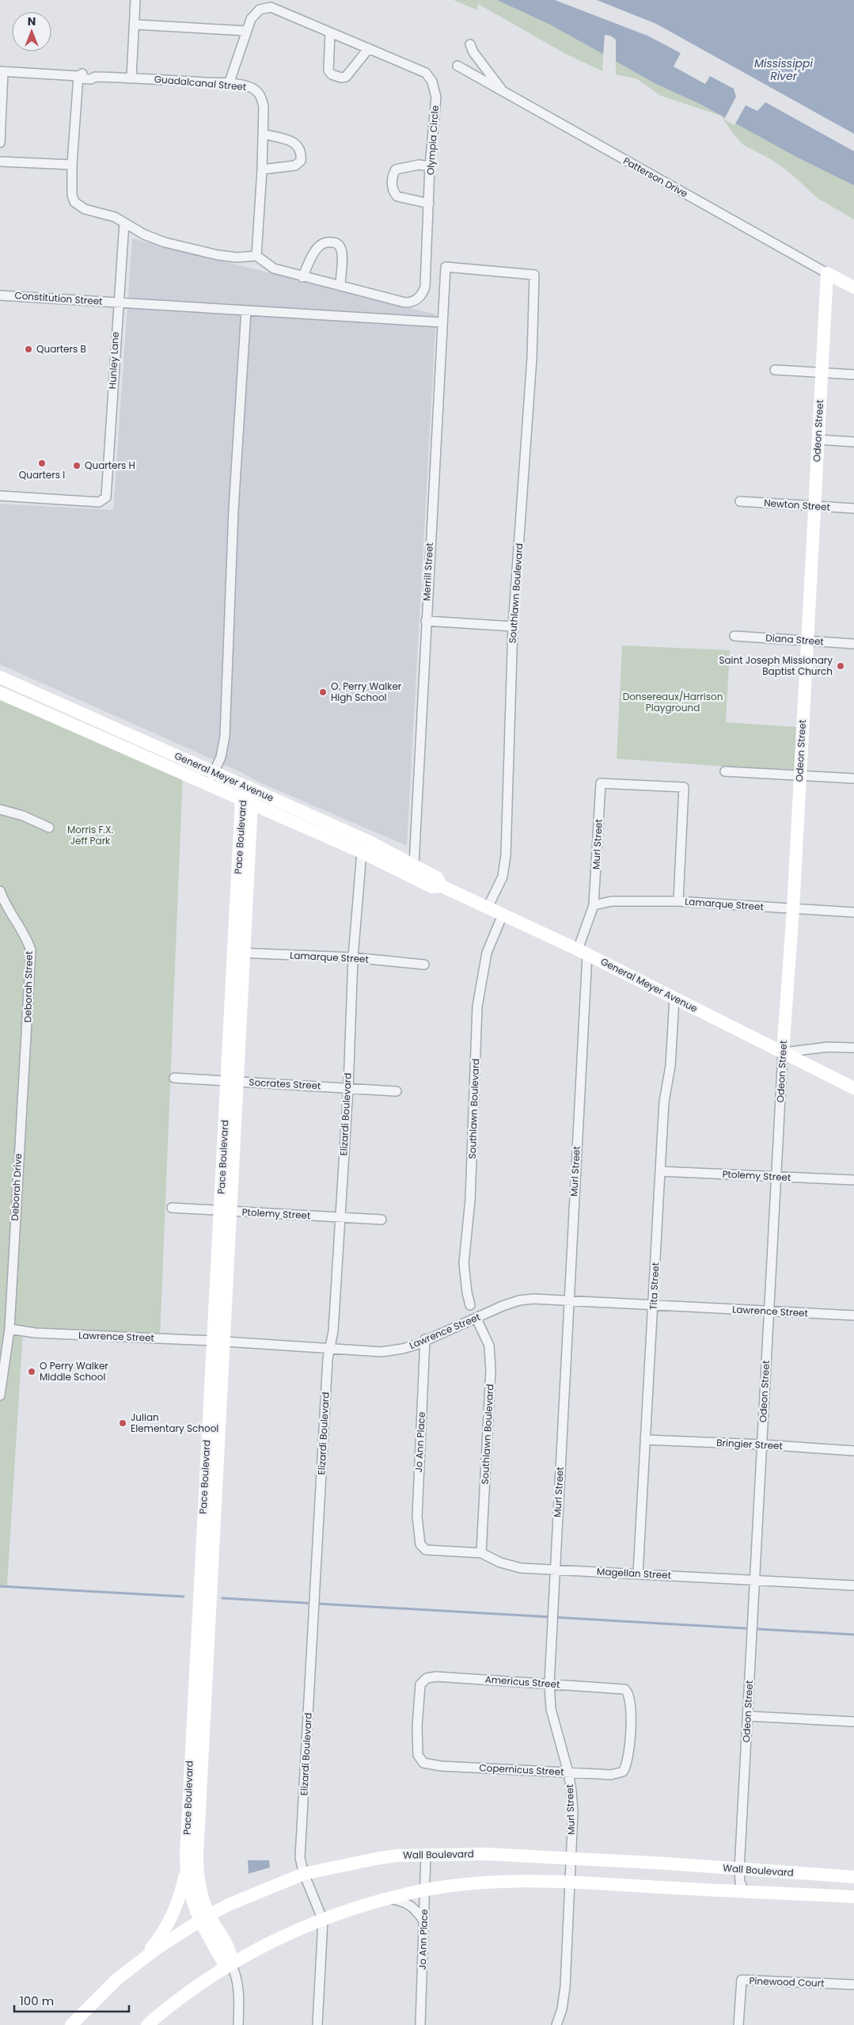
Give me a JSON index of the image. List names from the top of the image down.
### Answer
{
  "streets": {
    "street": [
      "Guadalcanal Street",
      "Olympia Circle",
      "Patterson Drive",
      "Constitution Street",
      "Hunley Lane",
      "Odeon Street",
      "Newton Street",
      "Merrill Street",
      "Southlawn Boulevard",
      "Diana Street",
      "General Meyer Avenue",
      "Pace Boulevard",
      "Murl Street",
      "Lamarque Street",
      "Deborah Street",
      "Socrates Street",
      "Elizardi Boulevard",
      "Ptolemy Street",
      "Deborah Drive",
      "Tita Street",
      "Lawrence Street",
      "Jo Ann Place",
      "Bringier Street",
      "Magellan Street",
      "Americus Street",
      "Copernicus Street",
      "Wall Boulevard",
      "Pinewood Court"
    ]
  },
  "crossings": [
    ["Guadalcanal Street", "Olympia Circle"],
    ["Patterson Drive", "Odeon Street"],
    ["Constitution Street", "Hunley Lane"],
    ["Constitution Street", "Merrill Street"],
    ["Odeon Street", "Newton Street"],
    ["Odeon Street", "Diana Street"],
    ["Odeon Street", "General Meyer Avenue"],
    ["Odeon Street", "Lamarque Street"],
    ["Odeon Street", "Ptolemy Street"],
    ["Odeon Street", "Lawrence Street"],
    ["Odeon Street", "Bringier Street"],
    ["Odeon Street", "Magellan Street"],
    ["Odeon Street", "Wall Boulevard"],
    ["Merrill Street", "Southlawn Boulevard"],
    ["Merrill Street", "General Meyer Avenue"],
    ["Southlawn Boulevard", "General Meyer Avenue"],
    ["Southlawn Boulevard", "Lawrence Street"],
    ["Southlawn Boulevard", "Magellan Street"],
    ["General Meyer Avenue", "Pace Boulevard"],
    ["General Meyer Avenue", "Murl Street"],
    ["General Meyer Avenue", "Elizardi Boulevard"],
    ["General Meyer Avenue", "Tita Street"],
    ["Pace Boulevard", "Lamarque Street"],
    ["Pace Boulevard", "Socrates Street"],
    ["Pace Boulevard", "Ptolemy Street"],
    ["Pace Boulevard", "Lawrence Street"],
    ["Pace Boulevard", "Wall Boulevard"],
    ["Murl Street", "Lamarque Street"],
    ["Murl Street", "Lawrence Street"],
    ["Murl Street", "Magellan Street"],
    ["Murl Street", "Americus Street"],
    ["Murl Street", "Copernicus Street"],
    ["Murl Street", "Wall Boulevard"],
    ["Lamarque Street", "Elizardi Boulevard"],
    ["Deborah Street", "Deborah Drive"],
    ["Socrates Street", "Elizardi Boulevard"],
    ["Elizardi Boulevard", "Ptolemy Street"],
    ["Elizardi Boulevard", "Lawrence Street"],
    ["Elizardi Boulevard", "Wall Boulevard"],
    ["Ptolemy Street", "Tita Street"],
    ["Deborah Drive", "Lawrence Street"],
    ["Tita Street", "Lawrence Street"],
    ["Tita Street", "Bringier Street"],
    ["Tita Street", "Magellan Street"],
    ["Lawrence Street", "Jo Ann Place"],
    ["Jo Ann Place", "Magellan Street"],
    ["Jo Ann Place", "Wall Boulevard"],
    ["Americus Street", "Copernicus Street"]
  ],
  "water": ["Mississippi River"],
  "parks": ["Donsereaux/Harrison Playground", "Morris F.X. Jeff Park"],
  "places": [
    "Quarters B",
    "Quarters I",
    "Quarters H",
    "Saint Joseph Missionary Baptist Church",
    "O. Perry Walker High School",
    "O Perry Walker Middle School",
    "Julian Elementary School"
  ],
  "scale_bar": "100 m",
  "north": "top"
}
